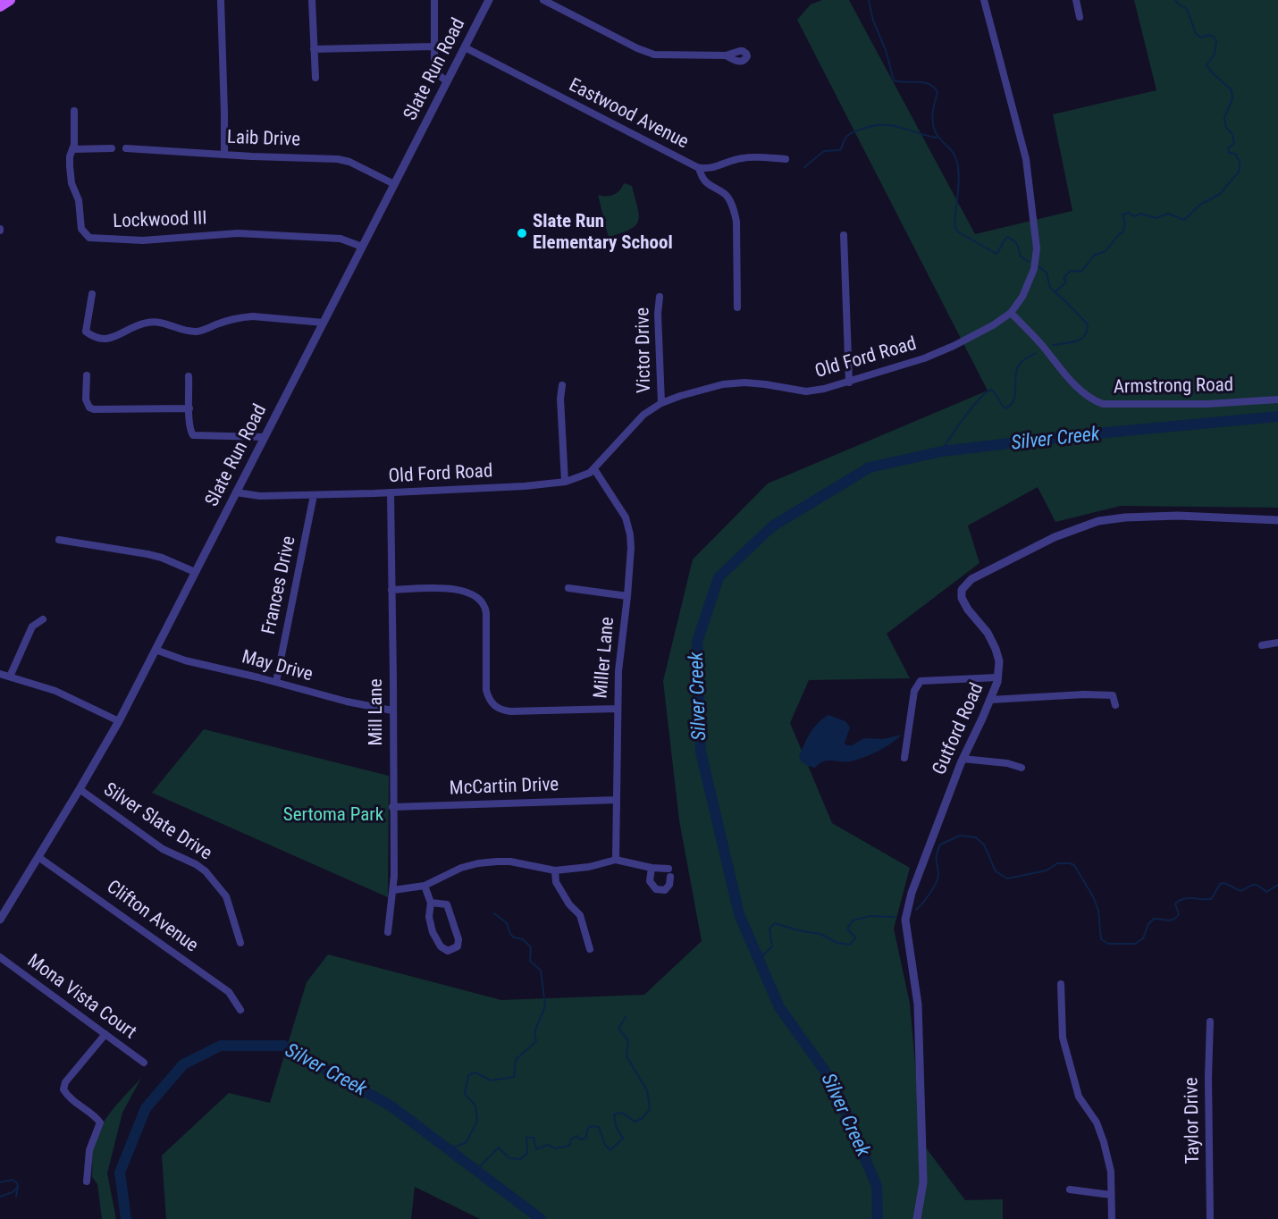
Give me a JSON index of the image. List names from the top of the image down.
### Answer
{
  "streets": {
    "street": [
      "Slate Run Road",
      "Eastwood Avenue",
      "Laib Drive",
      "Lockwood III",
      "Victor Drive",
      "Old Ford Road",
      "Armstrong Road",
      "Frances Drive",
      "Miller Lane",
      "May Drive",
      "Mill Lane",
      "Gutford Road",
      "McCartin Drive",
      "Silver Slate Drive",
      "Clifton Avenue",
      "Mona Vista Court",
      "Taylor Drive"
    ]
  },
  "crossings": [
    ["Slate Run Road", "Eastwood Avenue"],
    ["Slate Run Road", "Laib Drive"],
    ["Slate Run Road", "Lockwood III"],
    ["Slate Run Road", "Old Ford Road"],
    ["Slate Run Road", "May Drive"],
    ["Slate Run Road", "Silver Slate Drive"],
    ["Slate Run Road", "Clifton Avenue"],
    ["Victor Drive", "Old Ford Road"],
    ["Old Ford Road", "Armstrong Road"],
    ["Old Ford Road", "Frances Drive"],
    ["Old Ford Road", "Miller Lane"],
    ["Old Ford Road", "Mill Lane"],
    ["Frances Drive", "May Drive"],
    ["Miller Lane", "McCartin Drive"],
    ["May Drive", "Mill Lane"],
    ["Mill Lane", "McCartin Drive"]
  ],
  "water": ["Silver Creek"],
  "parks": ["Sertoma Park"],
  "places": ["Slate Run Elementary School"]
}
